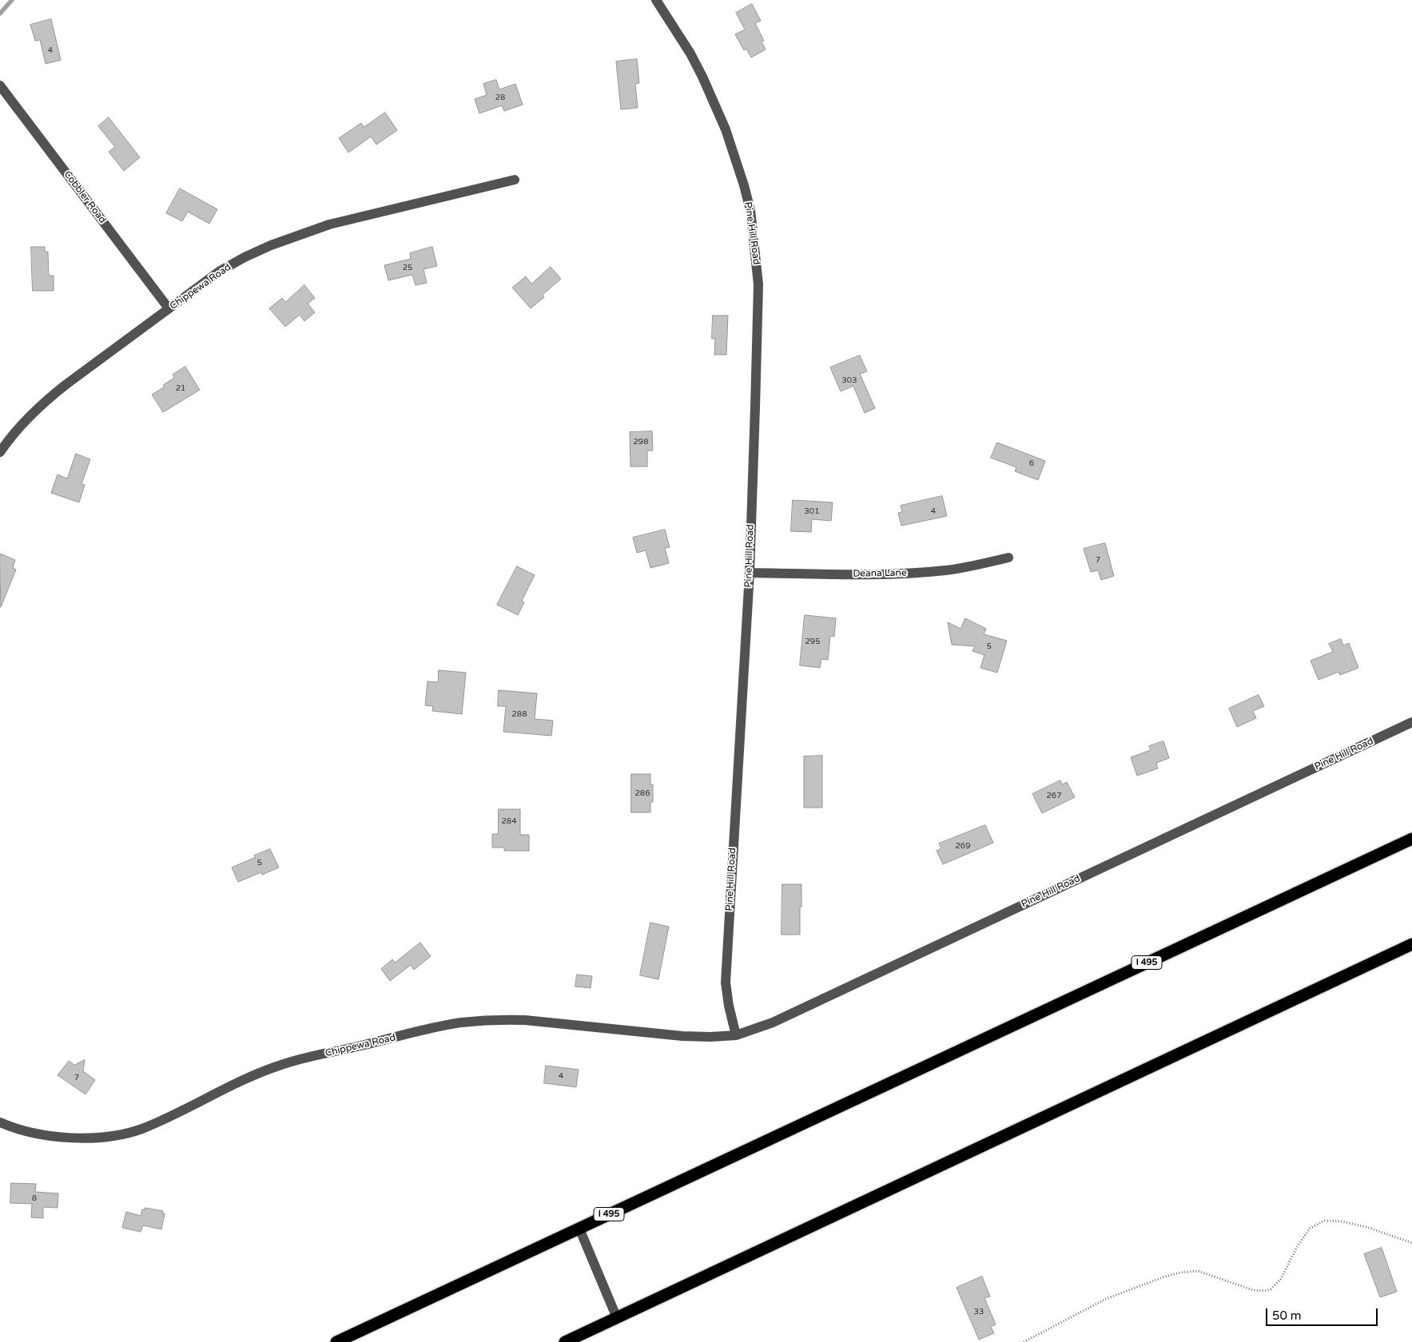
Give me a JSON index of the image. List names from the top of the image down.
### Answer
{
  "streets": {
    "highway": ["I 495"],
    "street": [
      "Cobbler Road",
      "Pine Hill Road",
      "Chippewa Road",
      "Deana Lane"
    ]
  },
  "crossings": [
    ["Cobbler Road", "Chippewa Road"],
    ["Pine Hill Road", "Chippewa Road"],
    ["Pine Hill Road", "Deana Lane"]
  ],
  "house_numbers": [
    "4",
    "28",
    "25",
    "303",
    "21",
    "298",
    "6",
    "301",
    "4",
    "7",
    "295",
    "5",
    "288",
    "286",
    "267",
    "284",
    "269",
    "5",
    "4",
    "7",
    "8",
    "33"
  ],
  "scale_bar": "50 m"
}
